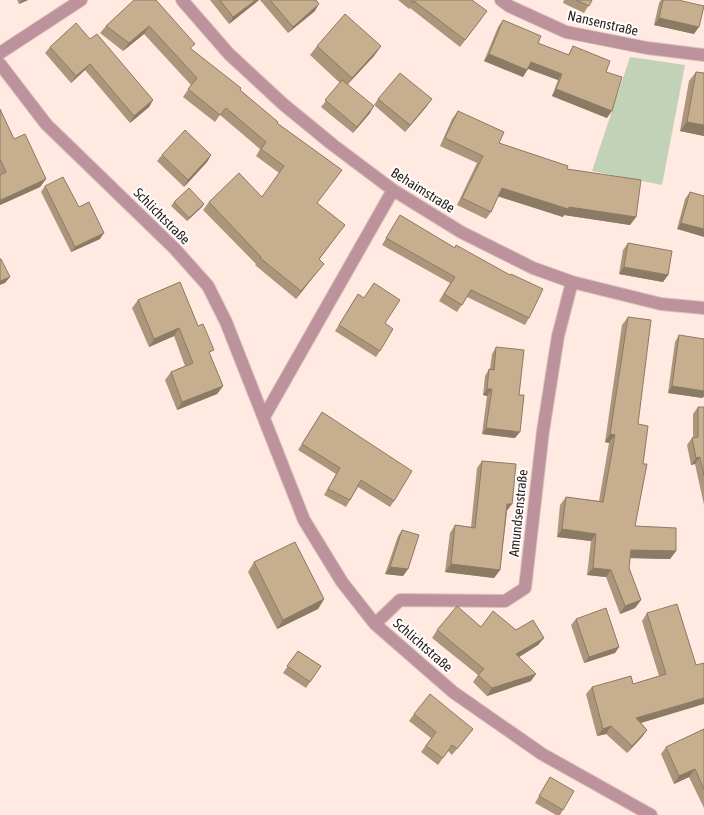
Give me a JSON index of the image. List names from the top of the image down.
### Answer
{
  "streets": {
    "street": [
      "Nansenstraße",
      "Behaimstraße",
      "Schlichtstraße",
      "Amundsenstraße"
    ]
  },
  "crossings": [
    ["Behaimstraße", "Amundsenstraße"],
    ["Schlichtstraße", "Amundsenstraße"]
  ]
}
